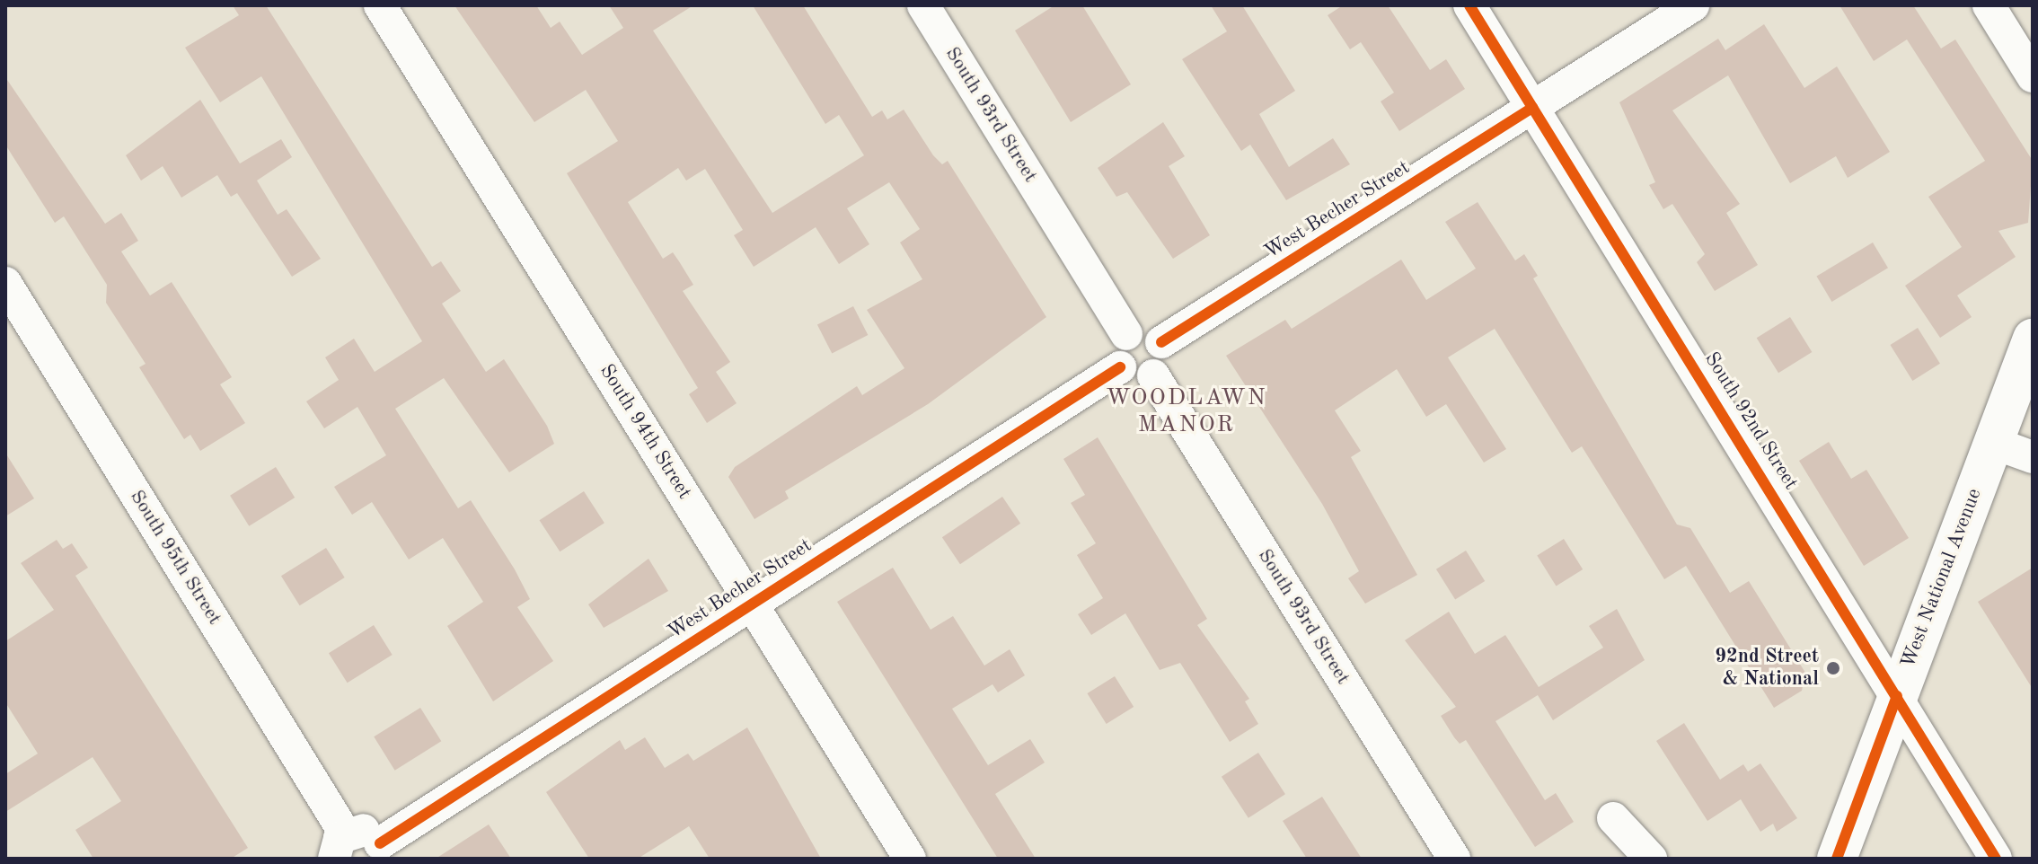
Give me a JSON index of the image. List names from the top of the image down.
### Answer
{
  "streets": {
    "main road": ["West National Avenue"],
    "street": [
      "South 93rd Street",
      "West Becher Street",
      "South 92nd Street",
      "South 94th Street",
      "South 95th Street"
    ]
  },
  "crossings": [
    ["South 93rd Street", "West Becher Street"],
    ["West Becher Street", "South 92nd Street"],
    ["West Becher Street", "South 94th Street"],
    ["South 92nd Street", "West National Avenue"]
  ],
  "districts": ["WOODLAWN MANOR"],
  "places": ["92nd Street & National"]
}
